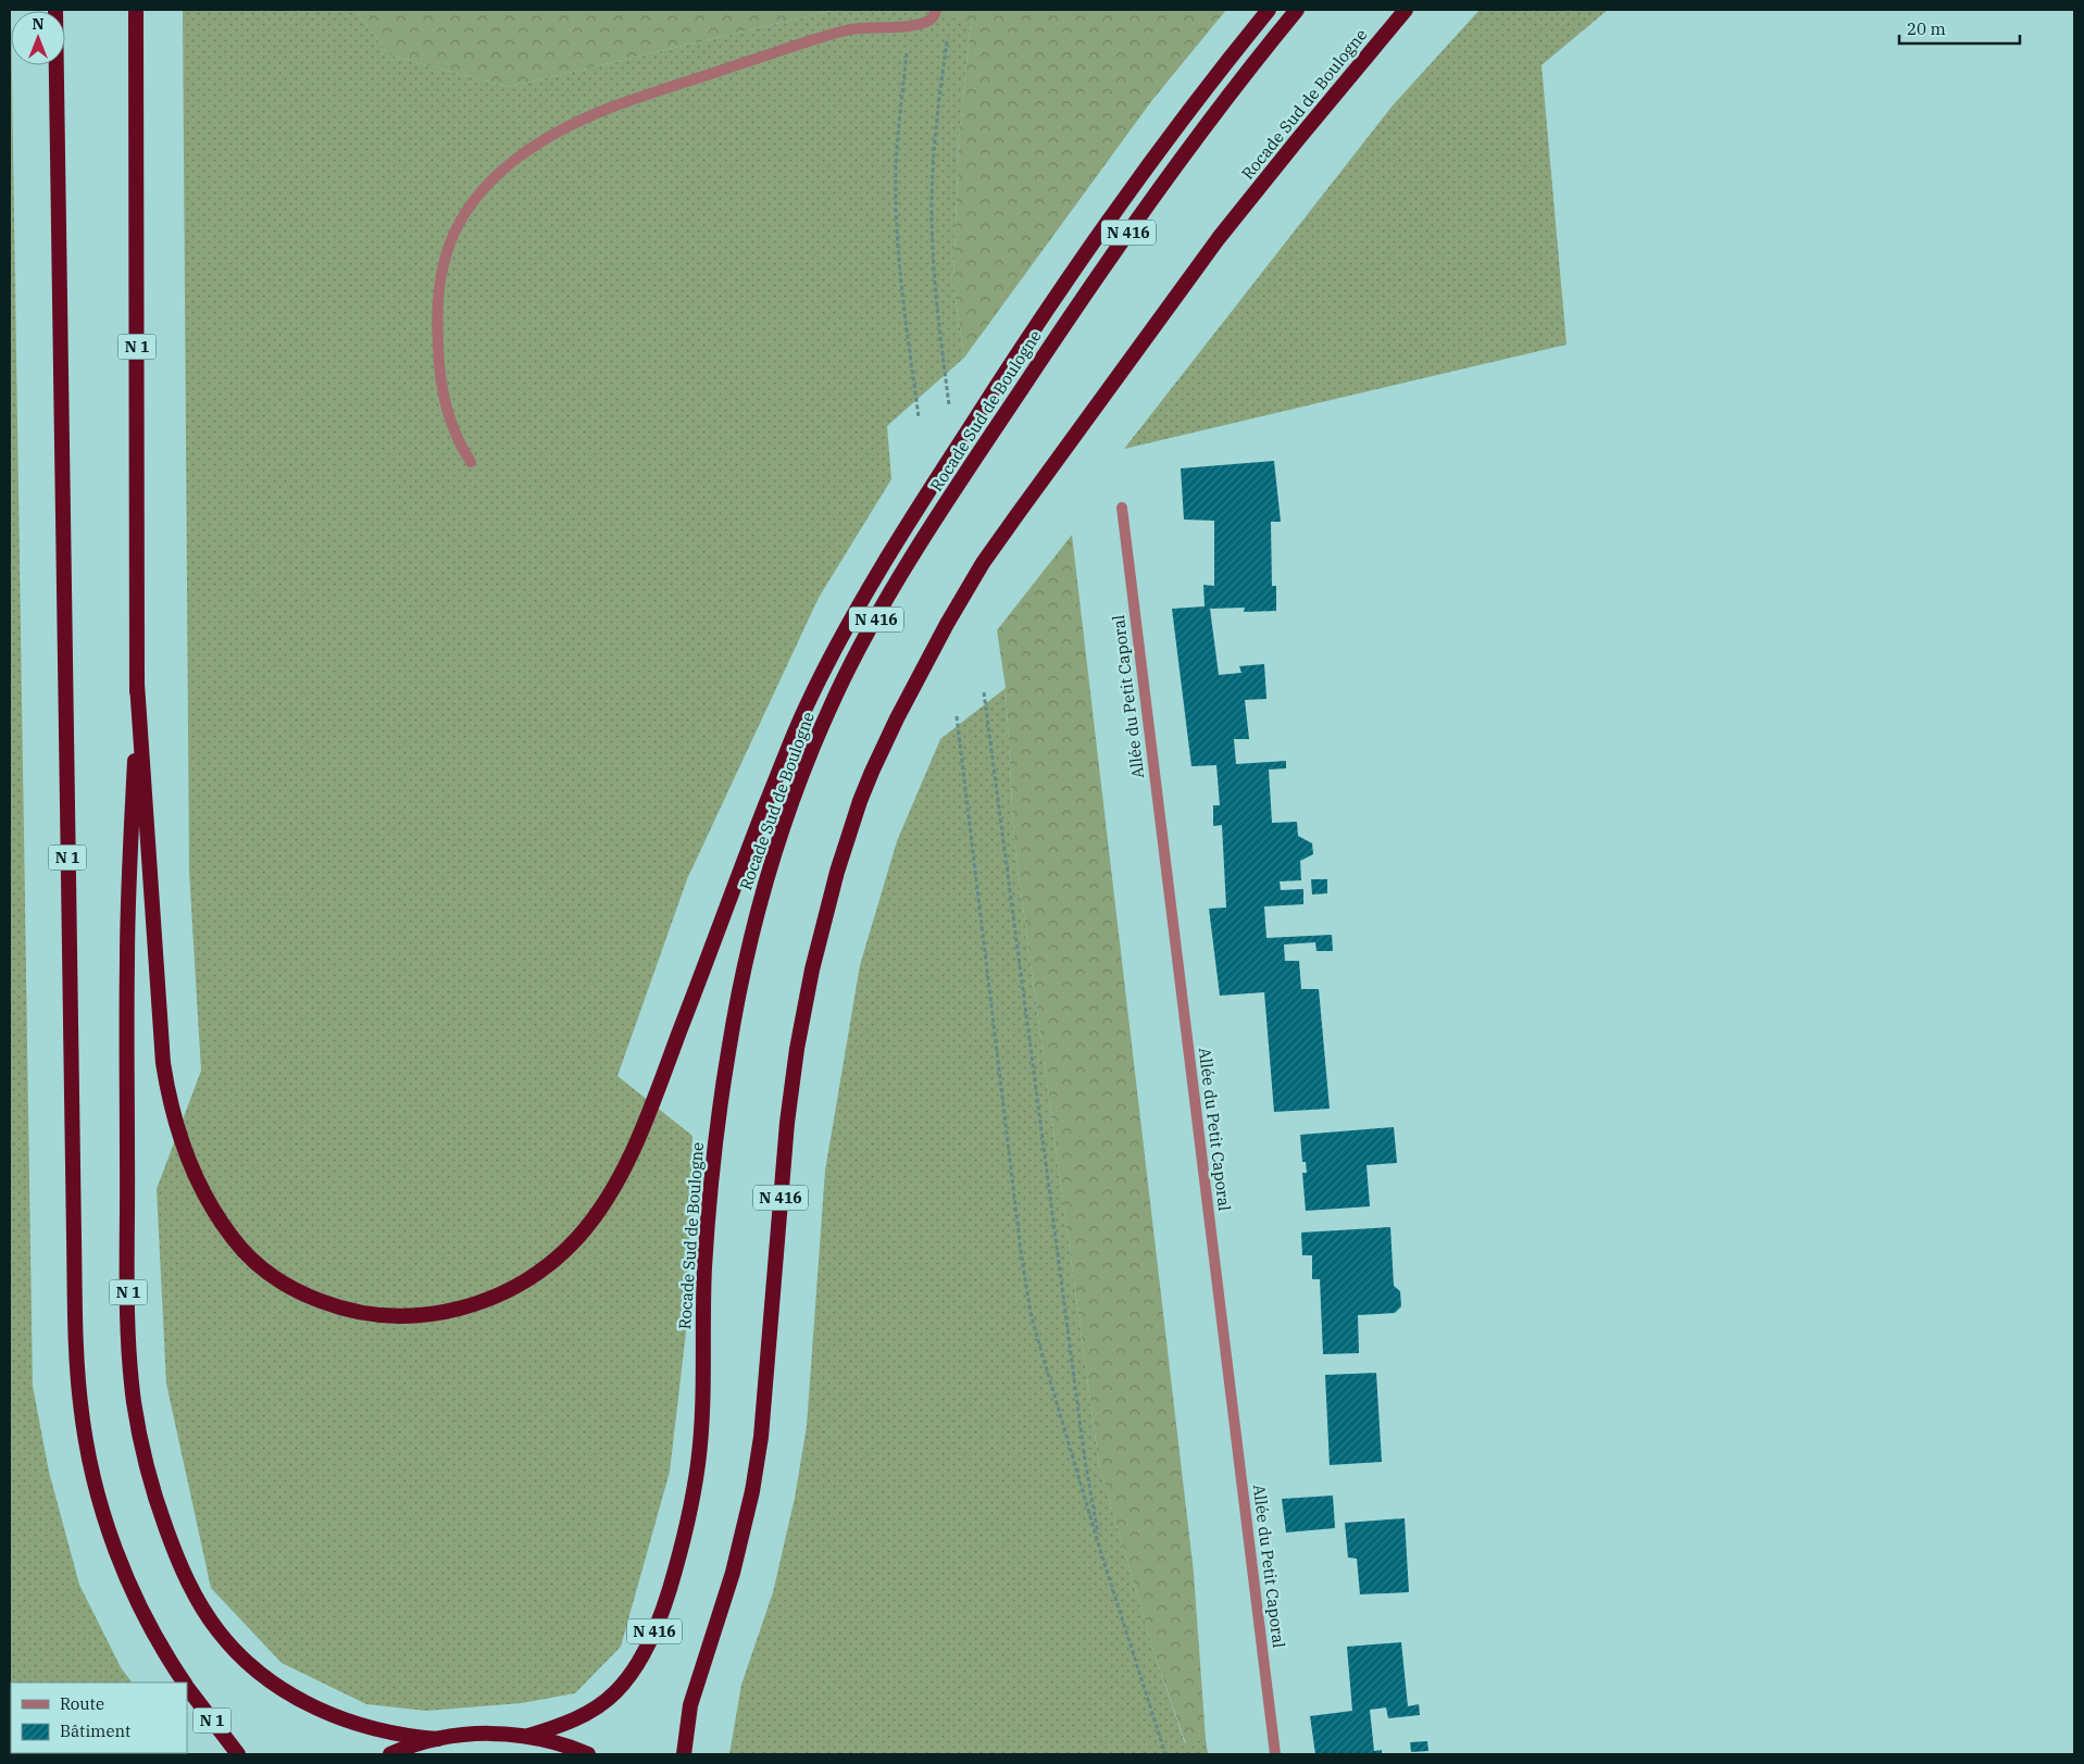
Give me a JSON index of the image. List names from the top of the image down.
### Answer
{
  "streets": {
    "highway": ["Rocade Sud de Boulogne", "N 416", "N 1"],
    "street": ["Allée du Petit Caporal"]
  },
  "legend": ["Route", "Bâtiment"],
  "scale_bar": "20 m",
  "north": "top"
}
